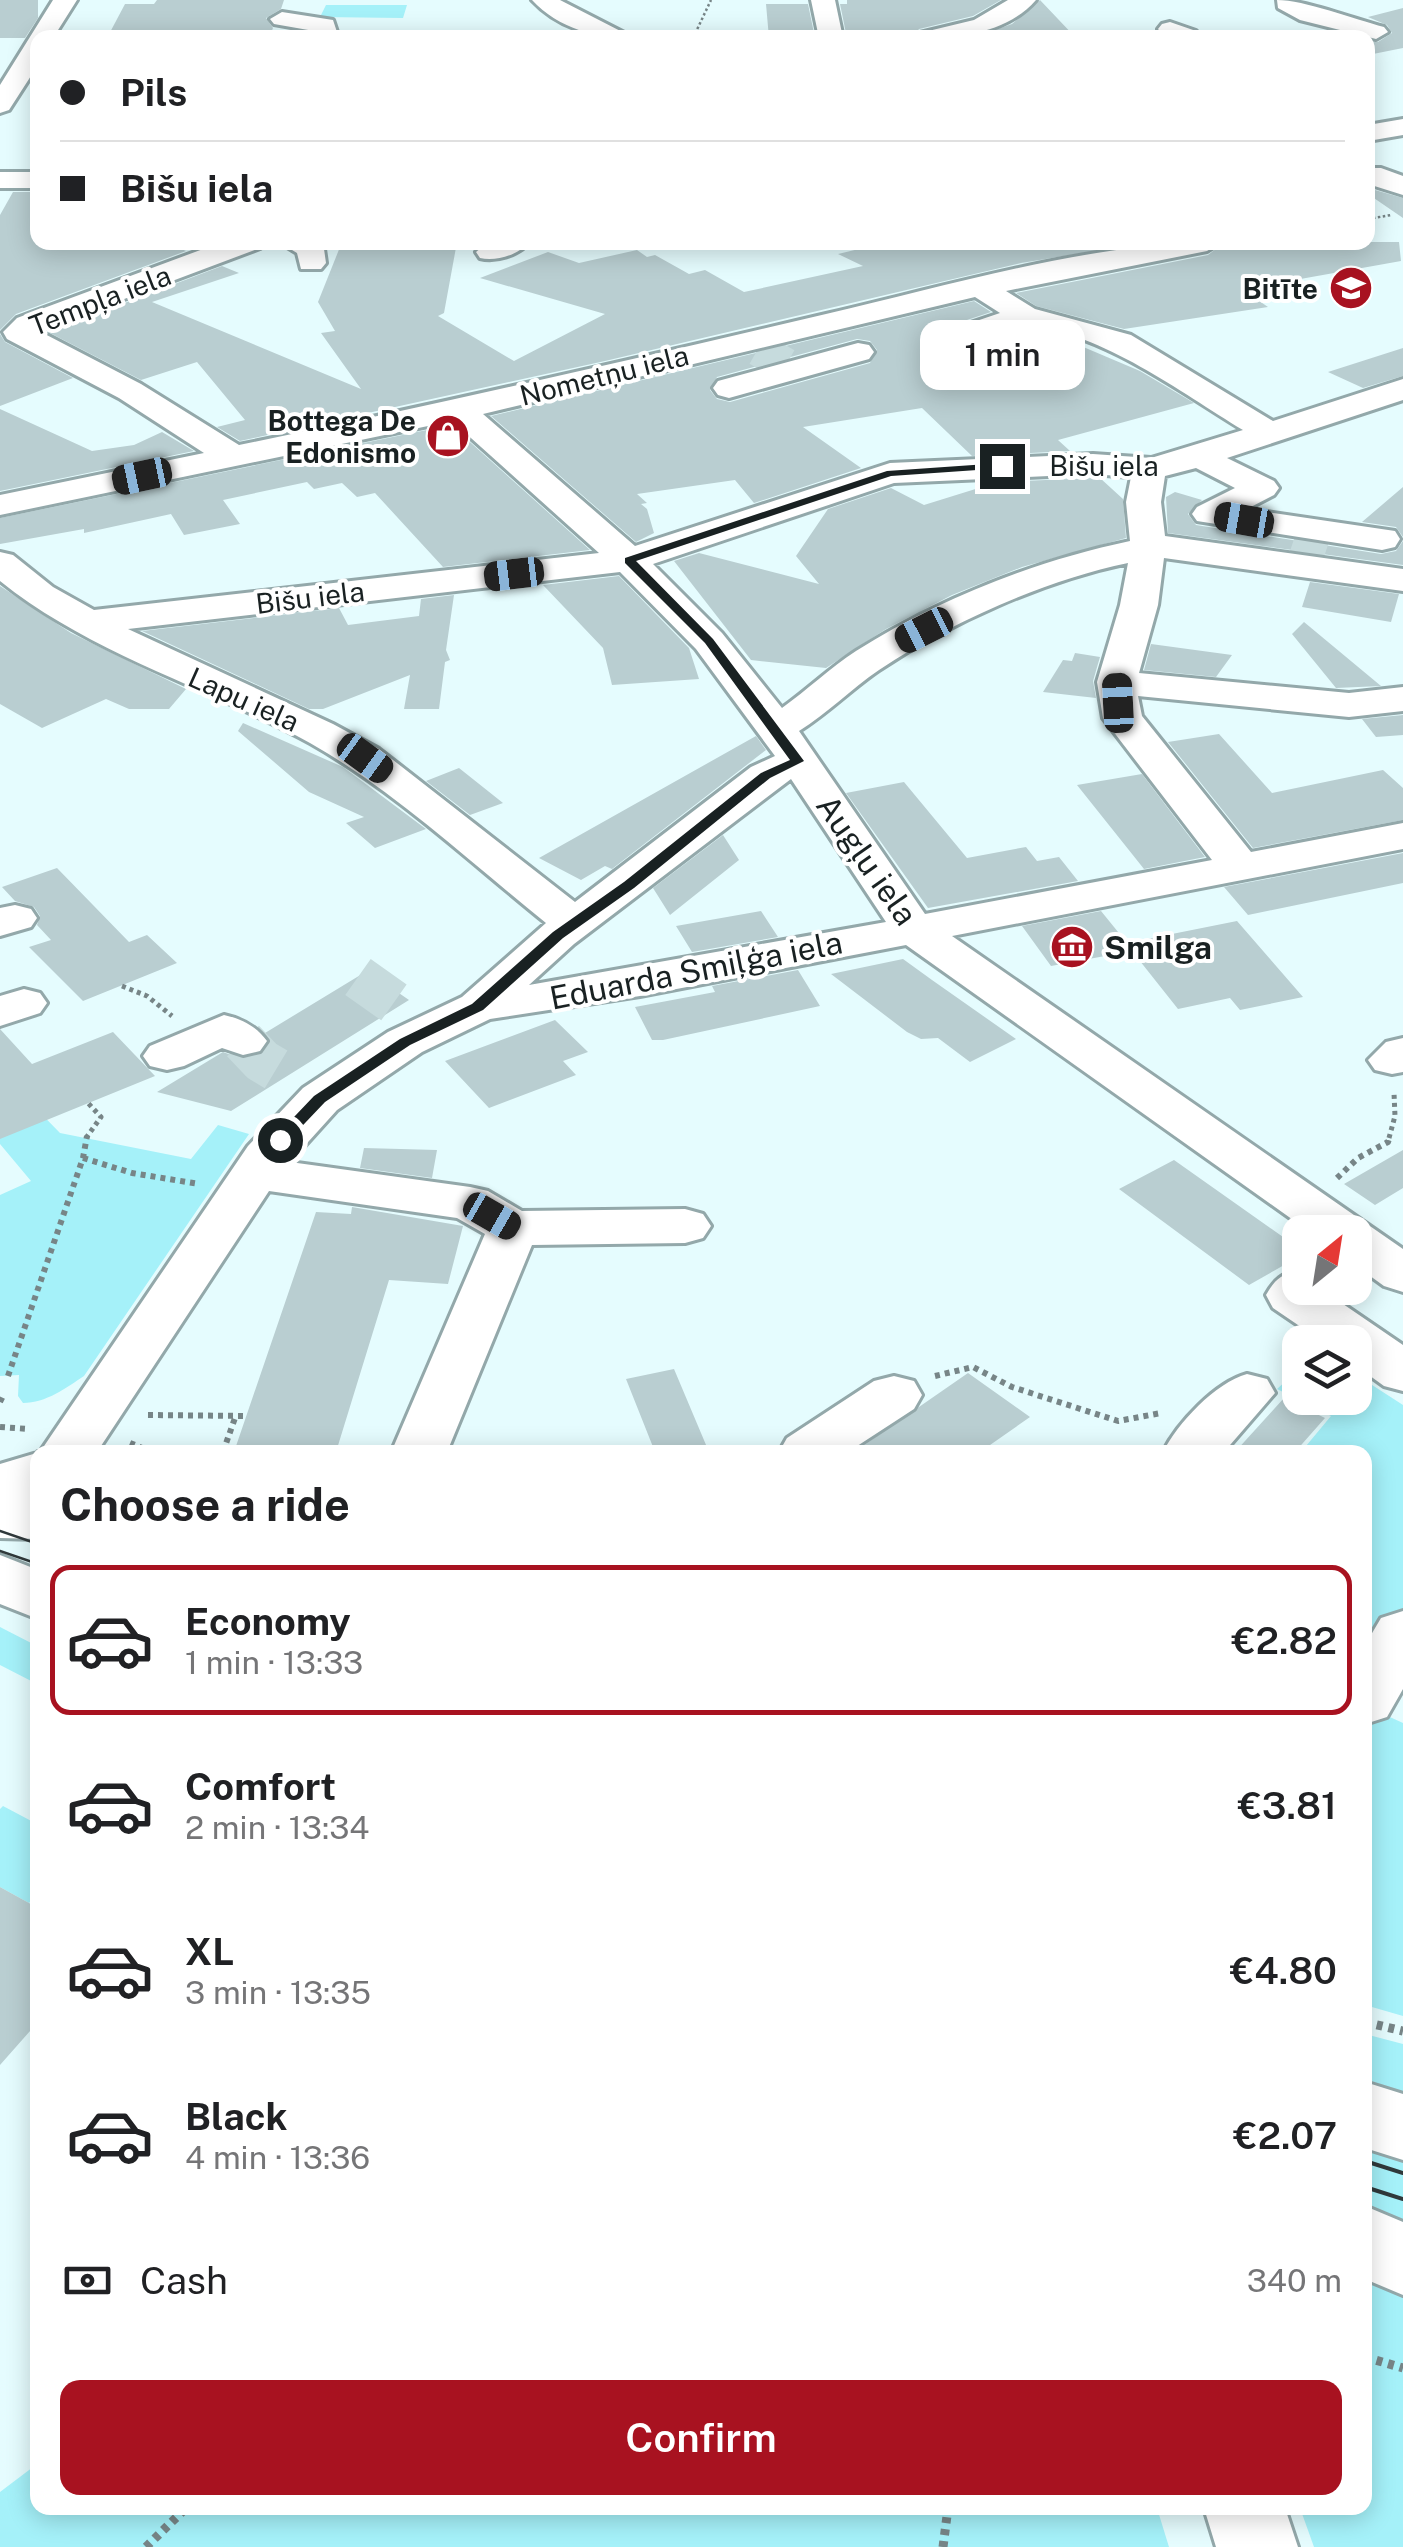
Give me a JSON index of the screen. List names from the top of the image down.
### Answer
{
  "streets": {
    "street": [
      "Tempļa iela",
      "Nometņu iela",
      "Bišu iela",
      "Lapu iela",
      "Augļu iela",
      "Eduarda Smiļģa iela"
    ]
  },
  "crossings": [
    ["Tempļa iela", "Nometņu iela"],
    ["Nometņu iela", "Augļu iela"],
    ["Bišu iela", "Lapu iela"],
    ["Bišu iela", "Augļu iela"],
    ["Augļu iela", "Eduarda Smiļģa iela"]
  ],
  "places": {
    "school or university": ["Bitīte"],
    "shop": ["Bottega De Edonismo"],
    "museum": ["Smilga"]
  },
  "north": "top right",
  "page": {
    "banner": ["Pils", "Bišu iela"],
    "bubble": "1 min",
    "heading": "Choose a ride",
    "list": [
      {
        "name": "Economy",
        "note": "1 min · 13:33",
        "value": "€2.82"
      },
      {
        "name": "Comfort",
        "note": "2 min · 13:34",
        "value": "€3.81"
      },
      {
        "name": "XL",
        "note": "3 min · 13:35",
        "value": "€4.80"
      },
      {
        "name": "Black",
        "note": "4 min · 13:36",
        "value": "€2.07"
      }
    ],
    "pay": ["Cash", "340 m"],
    "buttons": "Confirm"
  }
}
